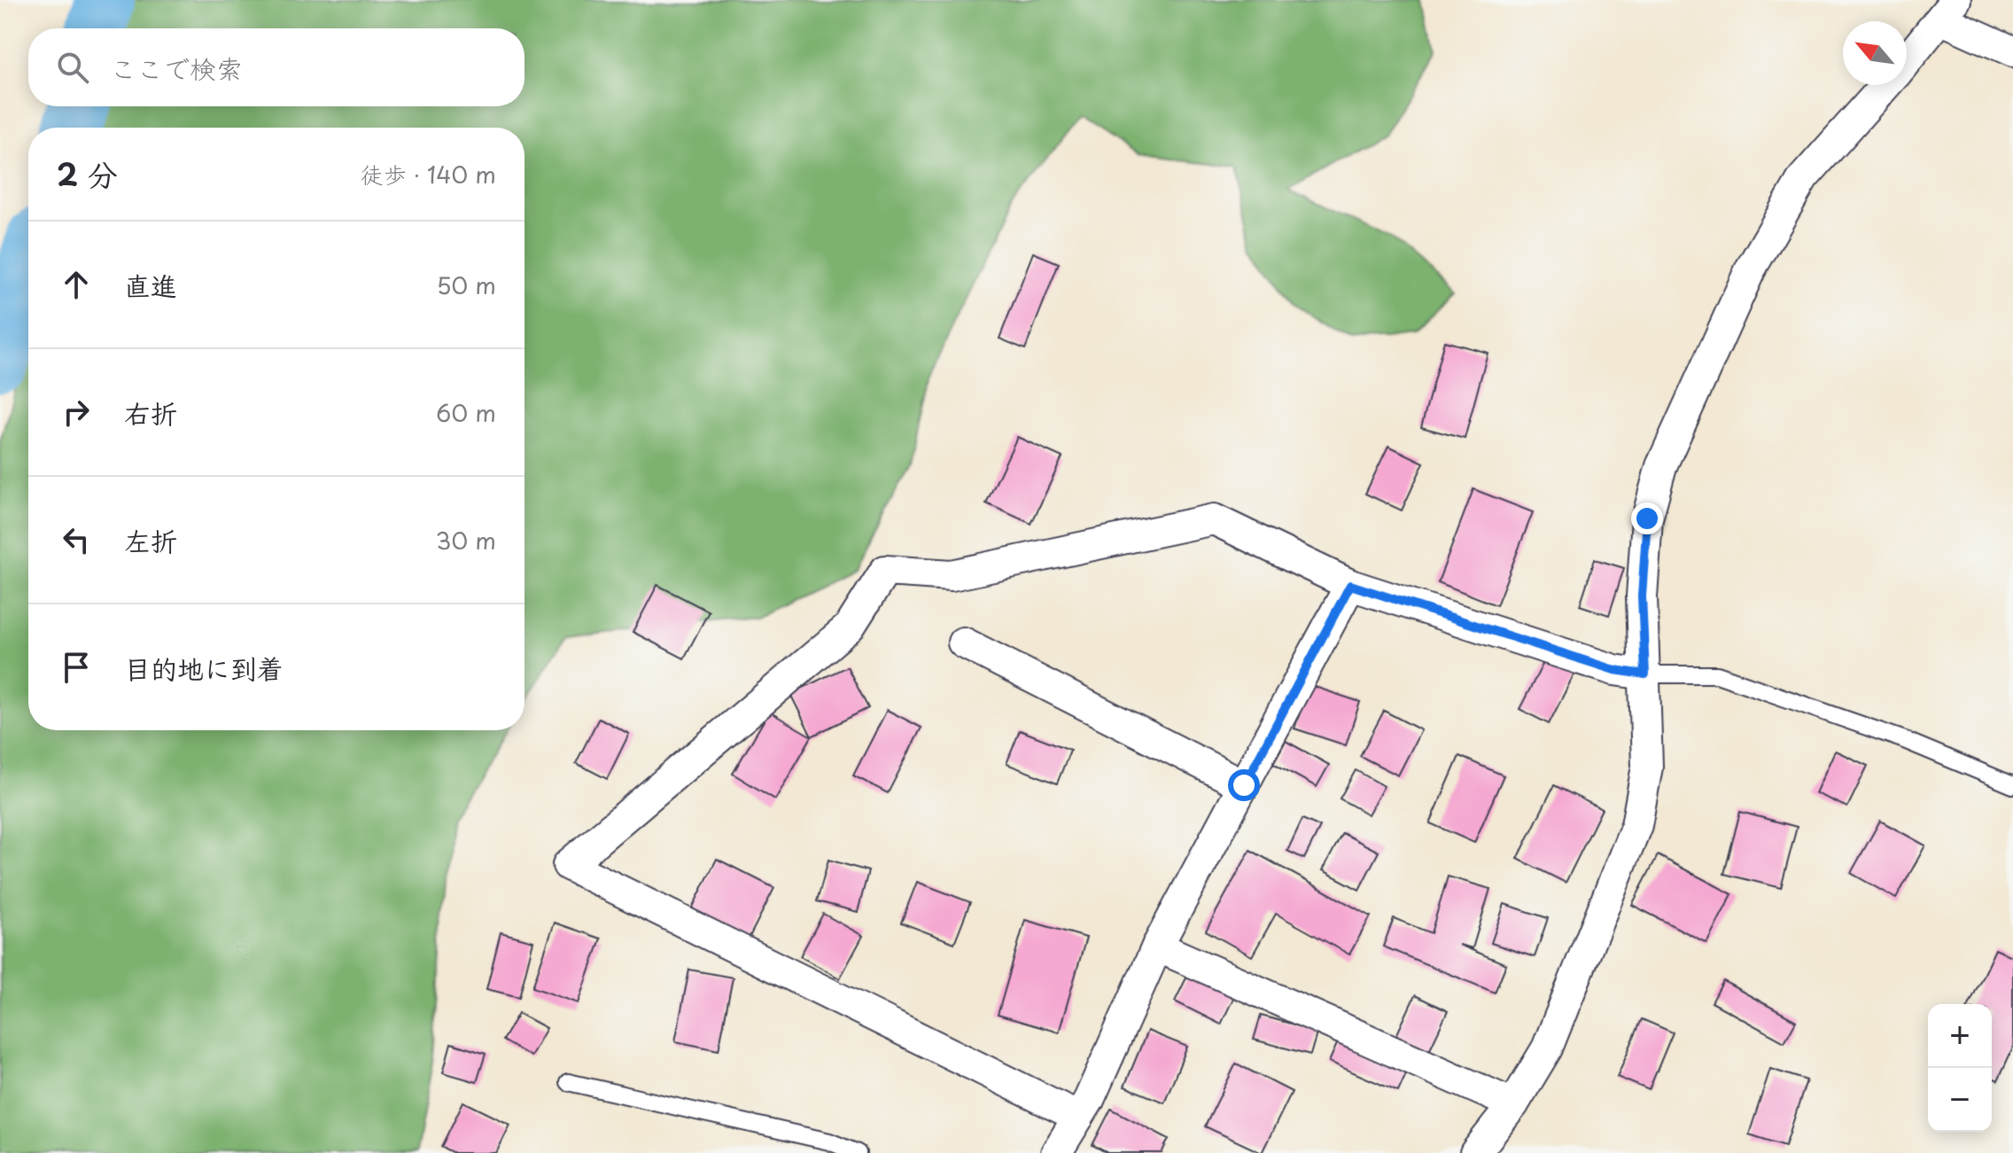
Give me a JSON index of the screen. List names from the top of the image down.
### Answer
{
  "north": "top left",
  "page": {
    "search": "ここで検索",
    "heading": ["2 分", "徒歩 · 140 m"],
    "list": [
      ["直進", "50 m"],
      ["右折", "60 m"],
      ["左折", "30 m"],
      "目的地に到着"
    ],
    "map_buttons": ["+", "−"]
  }
}
